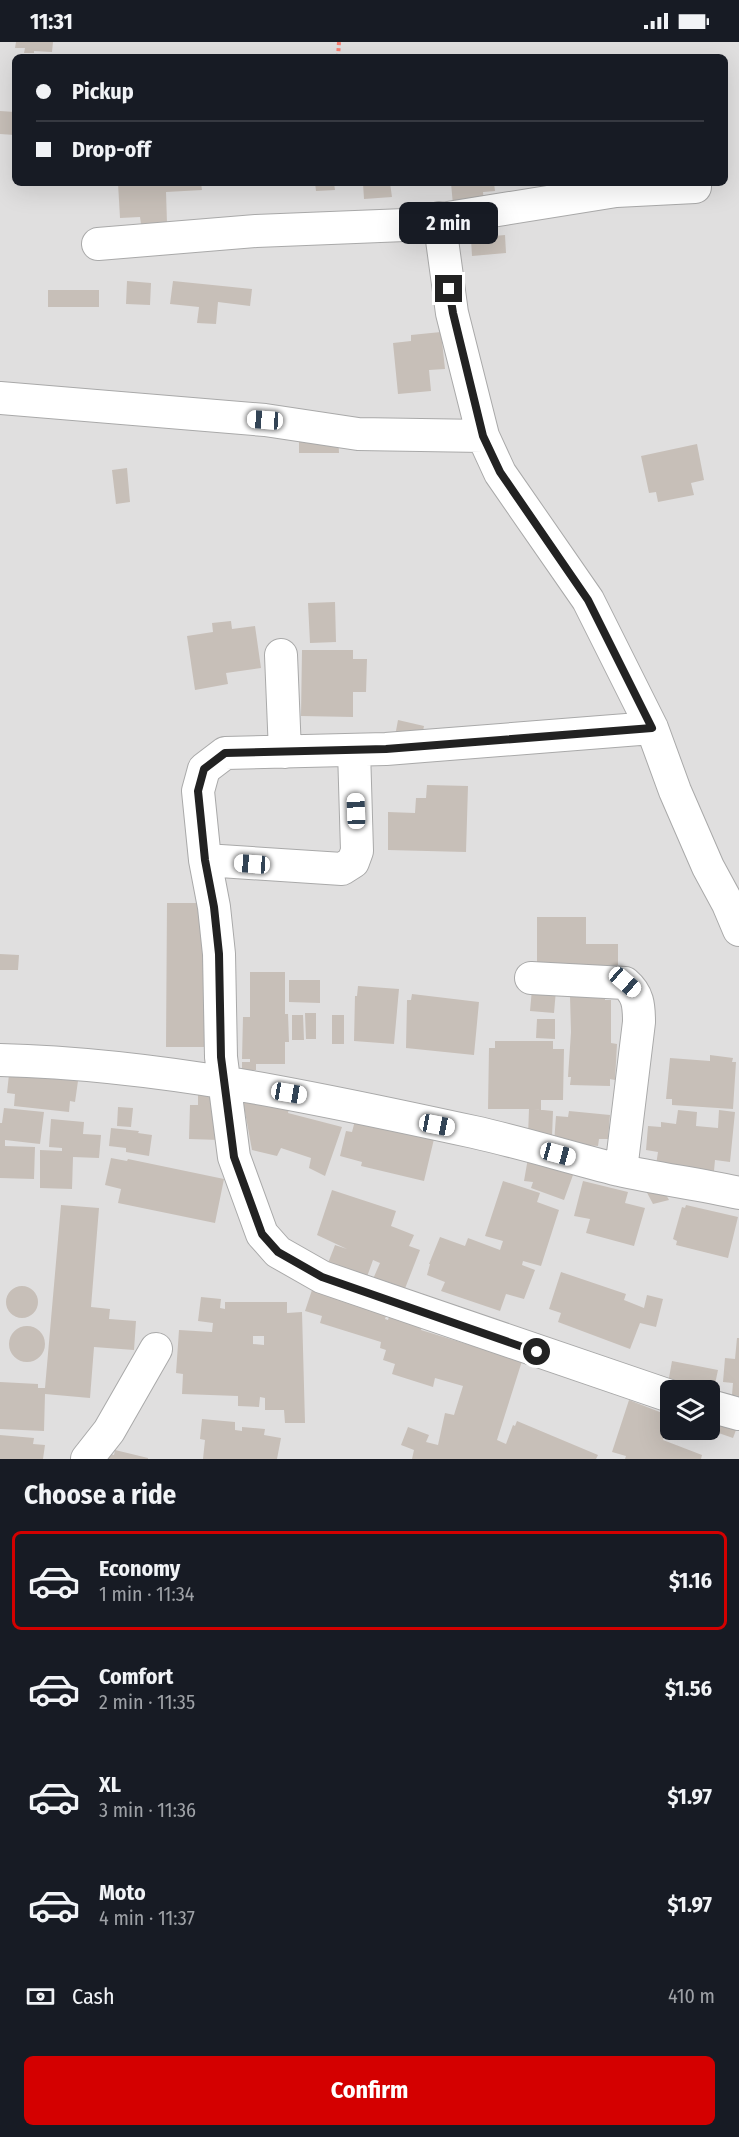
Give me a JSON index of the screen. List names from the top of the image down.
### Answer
{
  "page": {
    "status": "11:31",
    "banner": ["Pickup", "Drop-off"],
    "bubble": "2 min",
    "heading": "Choose a ride",
    "list": [
      {
        "name": "Economy",
        "note": "1 min · 11:34",
        "value": "$1.16"
      },
      {
        "name": "Comfort",
        "note": "2 min · 11:35",
        "value": "$1.56"
      },
      {
        "name": "XL",
        "note": "3 min · 11:36",
        "value": "$1.97"
      },
      {
        "name": "Moto",
        "note": "4 min · 11:37",
        "value": "$1.97"
      }
    ],
    "pay": ["Cash", "410 m"],
    "buttons": "Confirm"
  }
}
